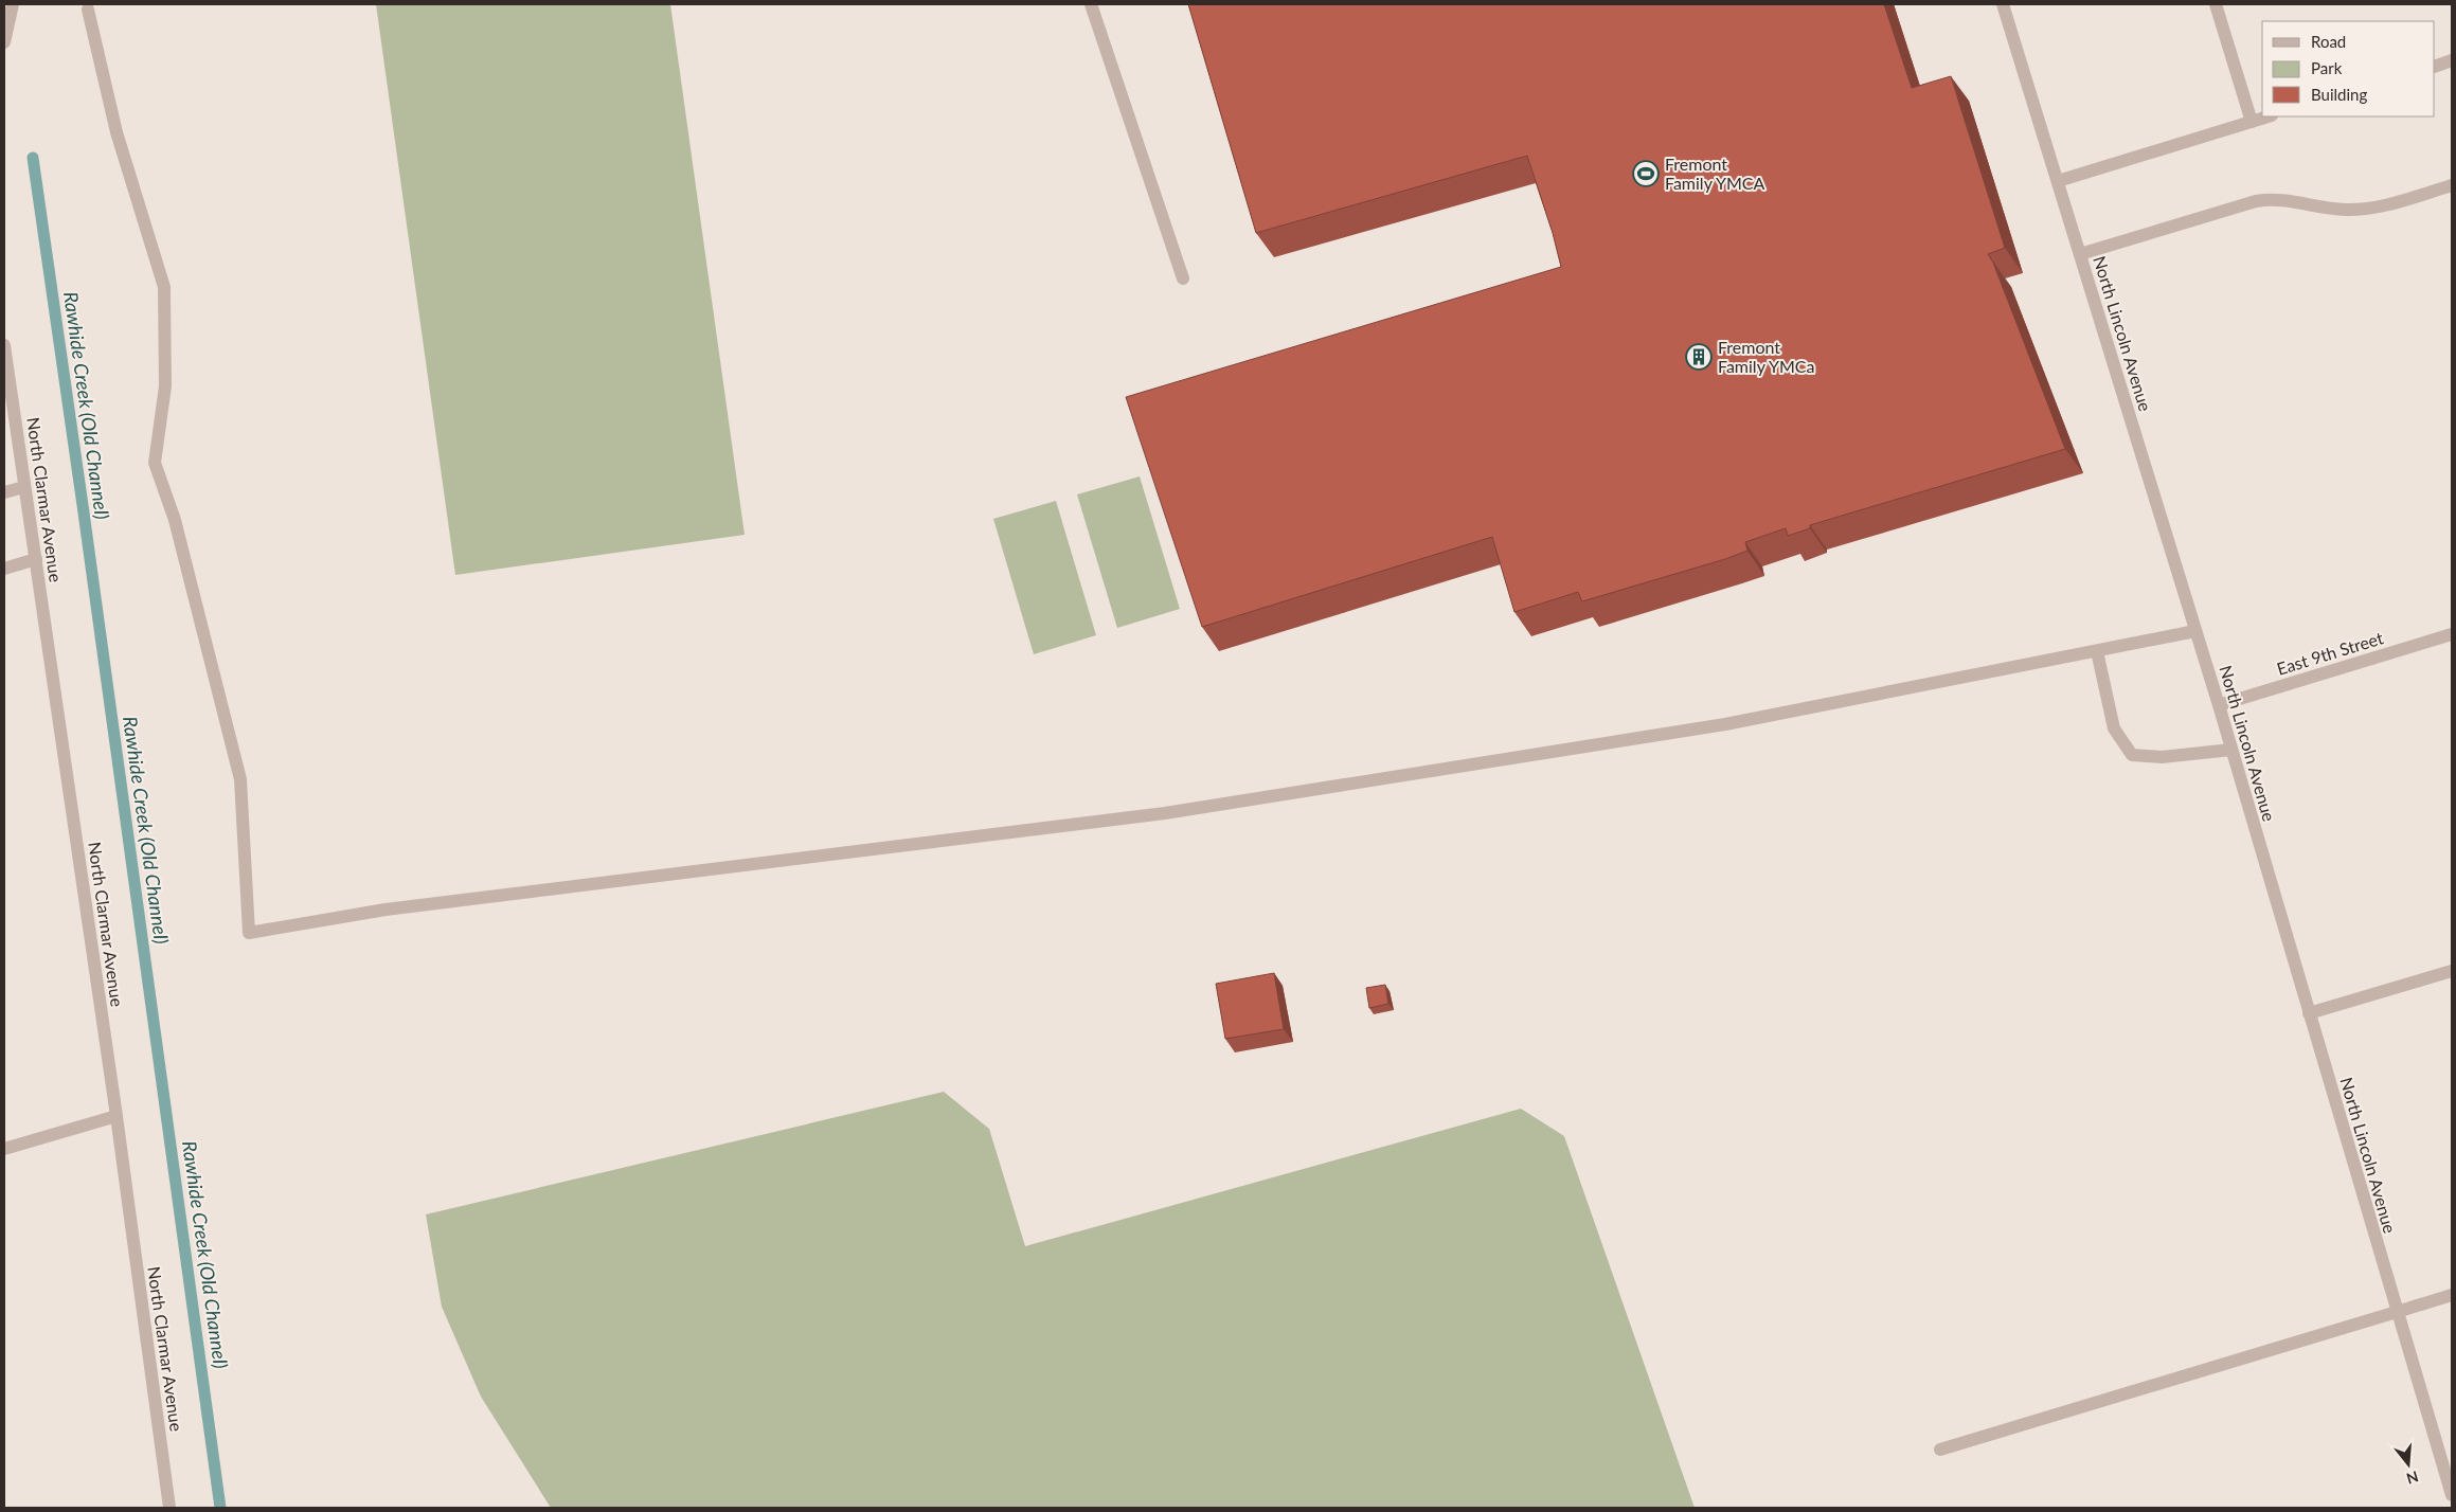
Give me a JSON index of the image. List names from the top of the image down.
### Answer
{
  "streets": {
    "street": ["North Lincoln Avenue", "North Clarmar Avenue", "East 9th Street"]
  },
  "crossings": [
    ["North Lincoln Avenue", "East 9th Street"]
  ],
  "water": ["Rawhide Creek (Old Channel)"],
  "places": {
    "sports": ["Fremont Family YMCA"],
    "building": ["Fremont Family YMCa"]
  },
  "legend": ["Road", "Park", "Building"],
  "north": "bottom"
}
